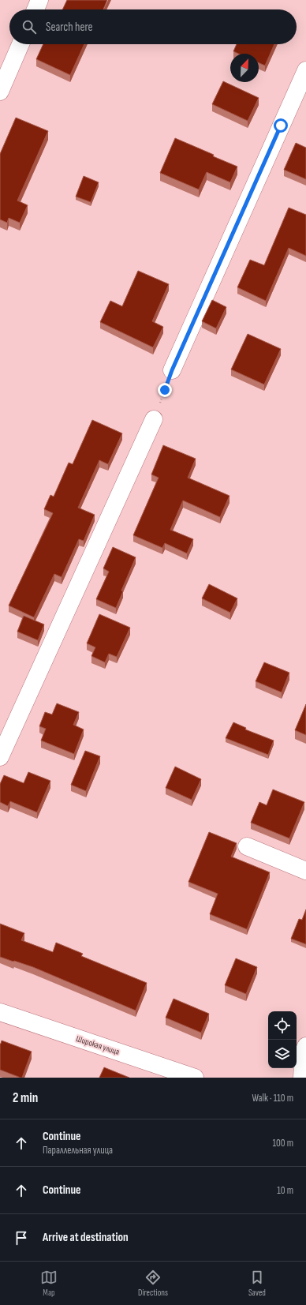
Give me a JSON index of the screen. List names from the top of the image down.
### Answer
{
  "streets": {
    "street": ["Широкая улица"]
  },
  "north": "top right",
  "page": {
    "search": "Search here",
    "heading": ["2 min", "Walk · 110 m"],
    "list": [
      ["Continue", "Параллельная улица", "100 m"],
      ["Continue", "10 m"],
      "Arrive at destination"
    ],
    "nav": ["Map", "Directions", "Saved"]
  }
}
